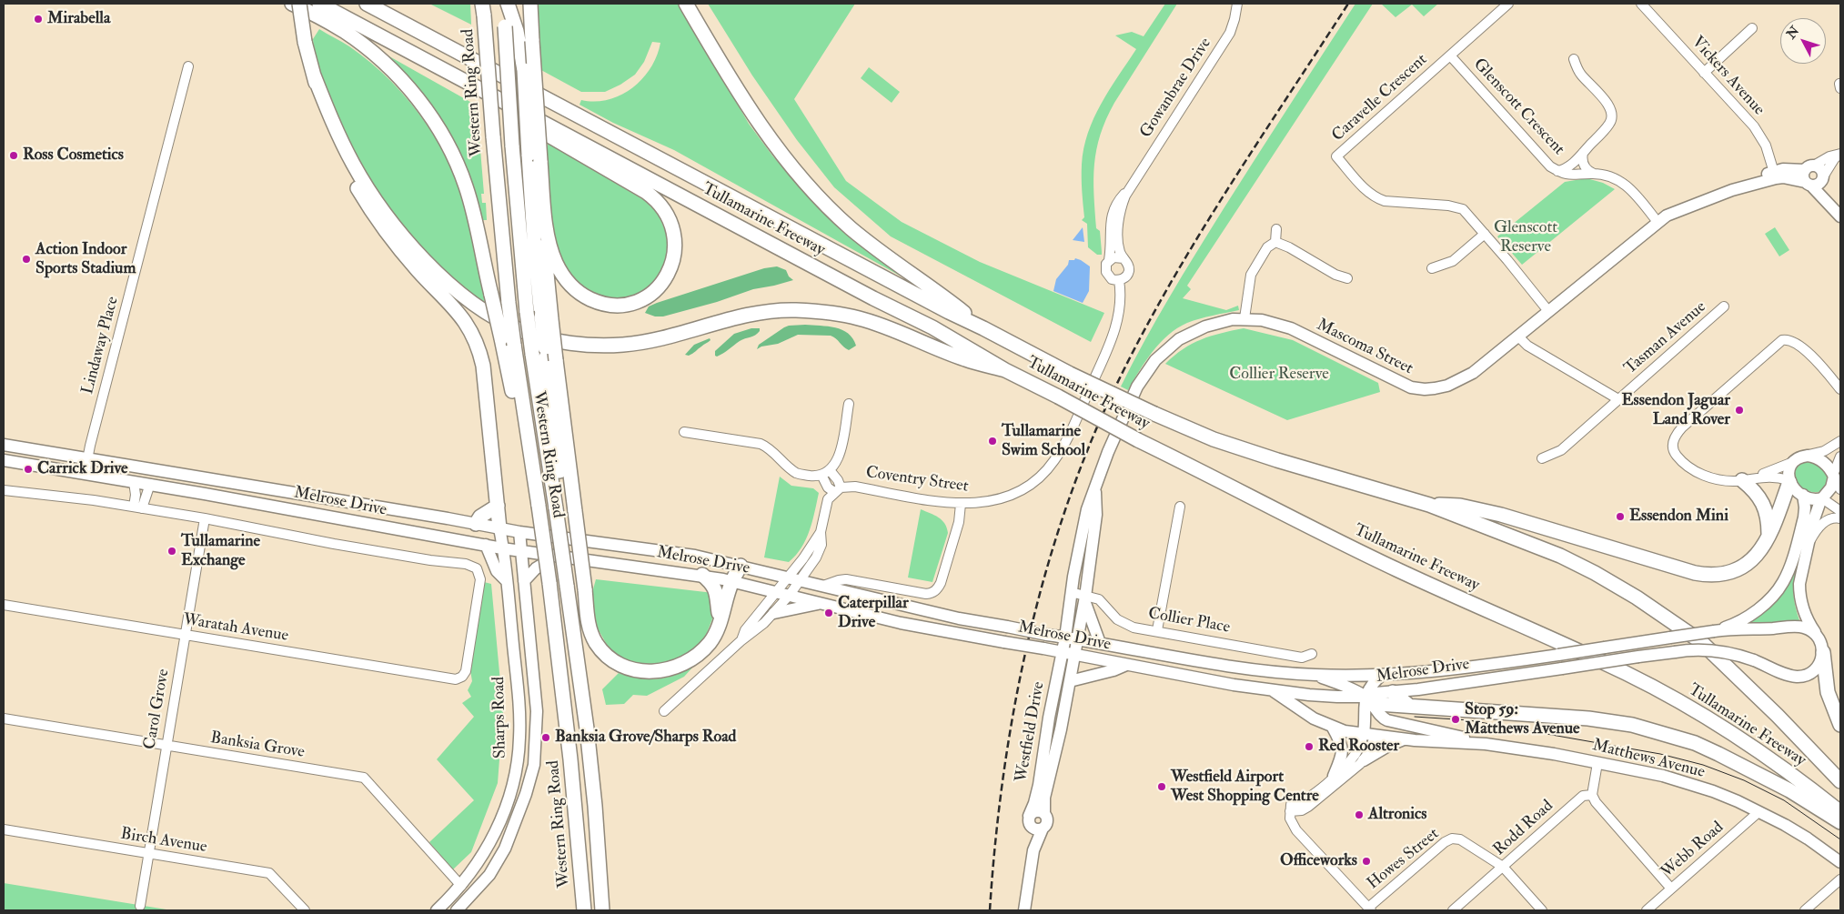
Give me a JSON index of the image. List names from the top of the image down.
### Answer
{
  "streets": {
    "highway": ["Western Ring Road", "Tullamarine Freeway"],
    "main road": [
      "Mascoma Street",
      "Melrose Drive",
      "Sharps Road",
      "Westfield Drive",
      "Matthews Avenue"
    ],
    "street": [
      "Vickers Avenue",
      "Gowanbrae Drive",
      "Caravelle Crescent",
      "Glenscott Crescent",
      "Tasman Avenue",
      "Lindaway Place",
      "Coventry Street",
      "Collier Place",
      "Waratah Avenue",
      "Carol Grove",
      "Banksia Grove",
      "Rodd Road",
      "Birch Avenue",
      "Webb Road",
      "Howes Street"
    ]
  },
  "crossings": [
    ["Vickers Avenue", "Mascoma Street"],
    ["Gowanbrae Drive", "Coventry Street"],
    ["Caravelle Crescent", "Glenscott Crescent"],
    ["Caravelle Crescent", "Mascoma Street"],
    ["Glenscott Crescent", "Mascoma Street"],
    ["Lindaway Place", "Melrose Drive"],
    ["Mascoma Street", "Melrose Drive"],
    ["Mascoma Street", "Collier Place"],
    ["Mascoma Street", "Westfield Drive"],
    ["Melrose Drive", "Sharps Road"],
    ["Melrose Drive", "Westfield Drive"],
    ["Melrose Drive", "Matthews Avenue"],
    ["Waratah Avenue", "Carol Grove"],
    ["Carol Grove", "Banksia Grove"],
    ["Carol Grove", "Birch Avenue"],
    ["Sharps Road", "Banksia Grove"],
    ["Matthews Avenue", "Webb Road"],
    ["Rodd Road", "Howes Street"]
  ],
  "parks": ["Glenscott Reserve", "Collier Reserve"],
  "places": [
    "Mirabella",
    "Ross Cosmetics",
    "Action Indoor Sports Stadium",
    "Essendon Jaguar Land Rover",
    "Tullamarine Swim School",
    "Carrick Drive",
    "Essendon Mini",
    "Tullamarine Exchange",
    "Caterpillar Drive",
    "Stop 59: Matthews Avenue",
    "Banksia Grove/Sharps Road",
    "Red Rooster",
    "Westfield Airport West Shopping Centre",
    "Altronics",
    "Officeworks"
  ],
  "north": "top left"
}
